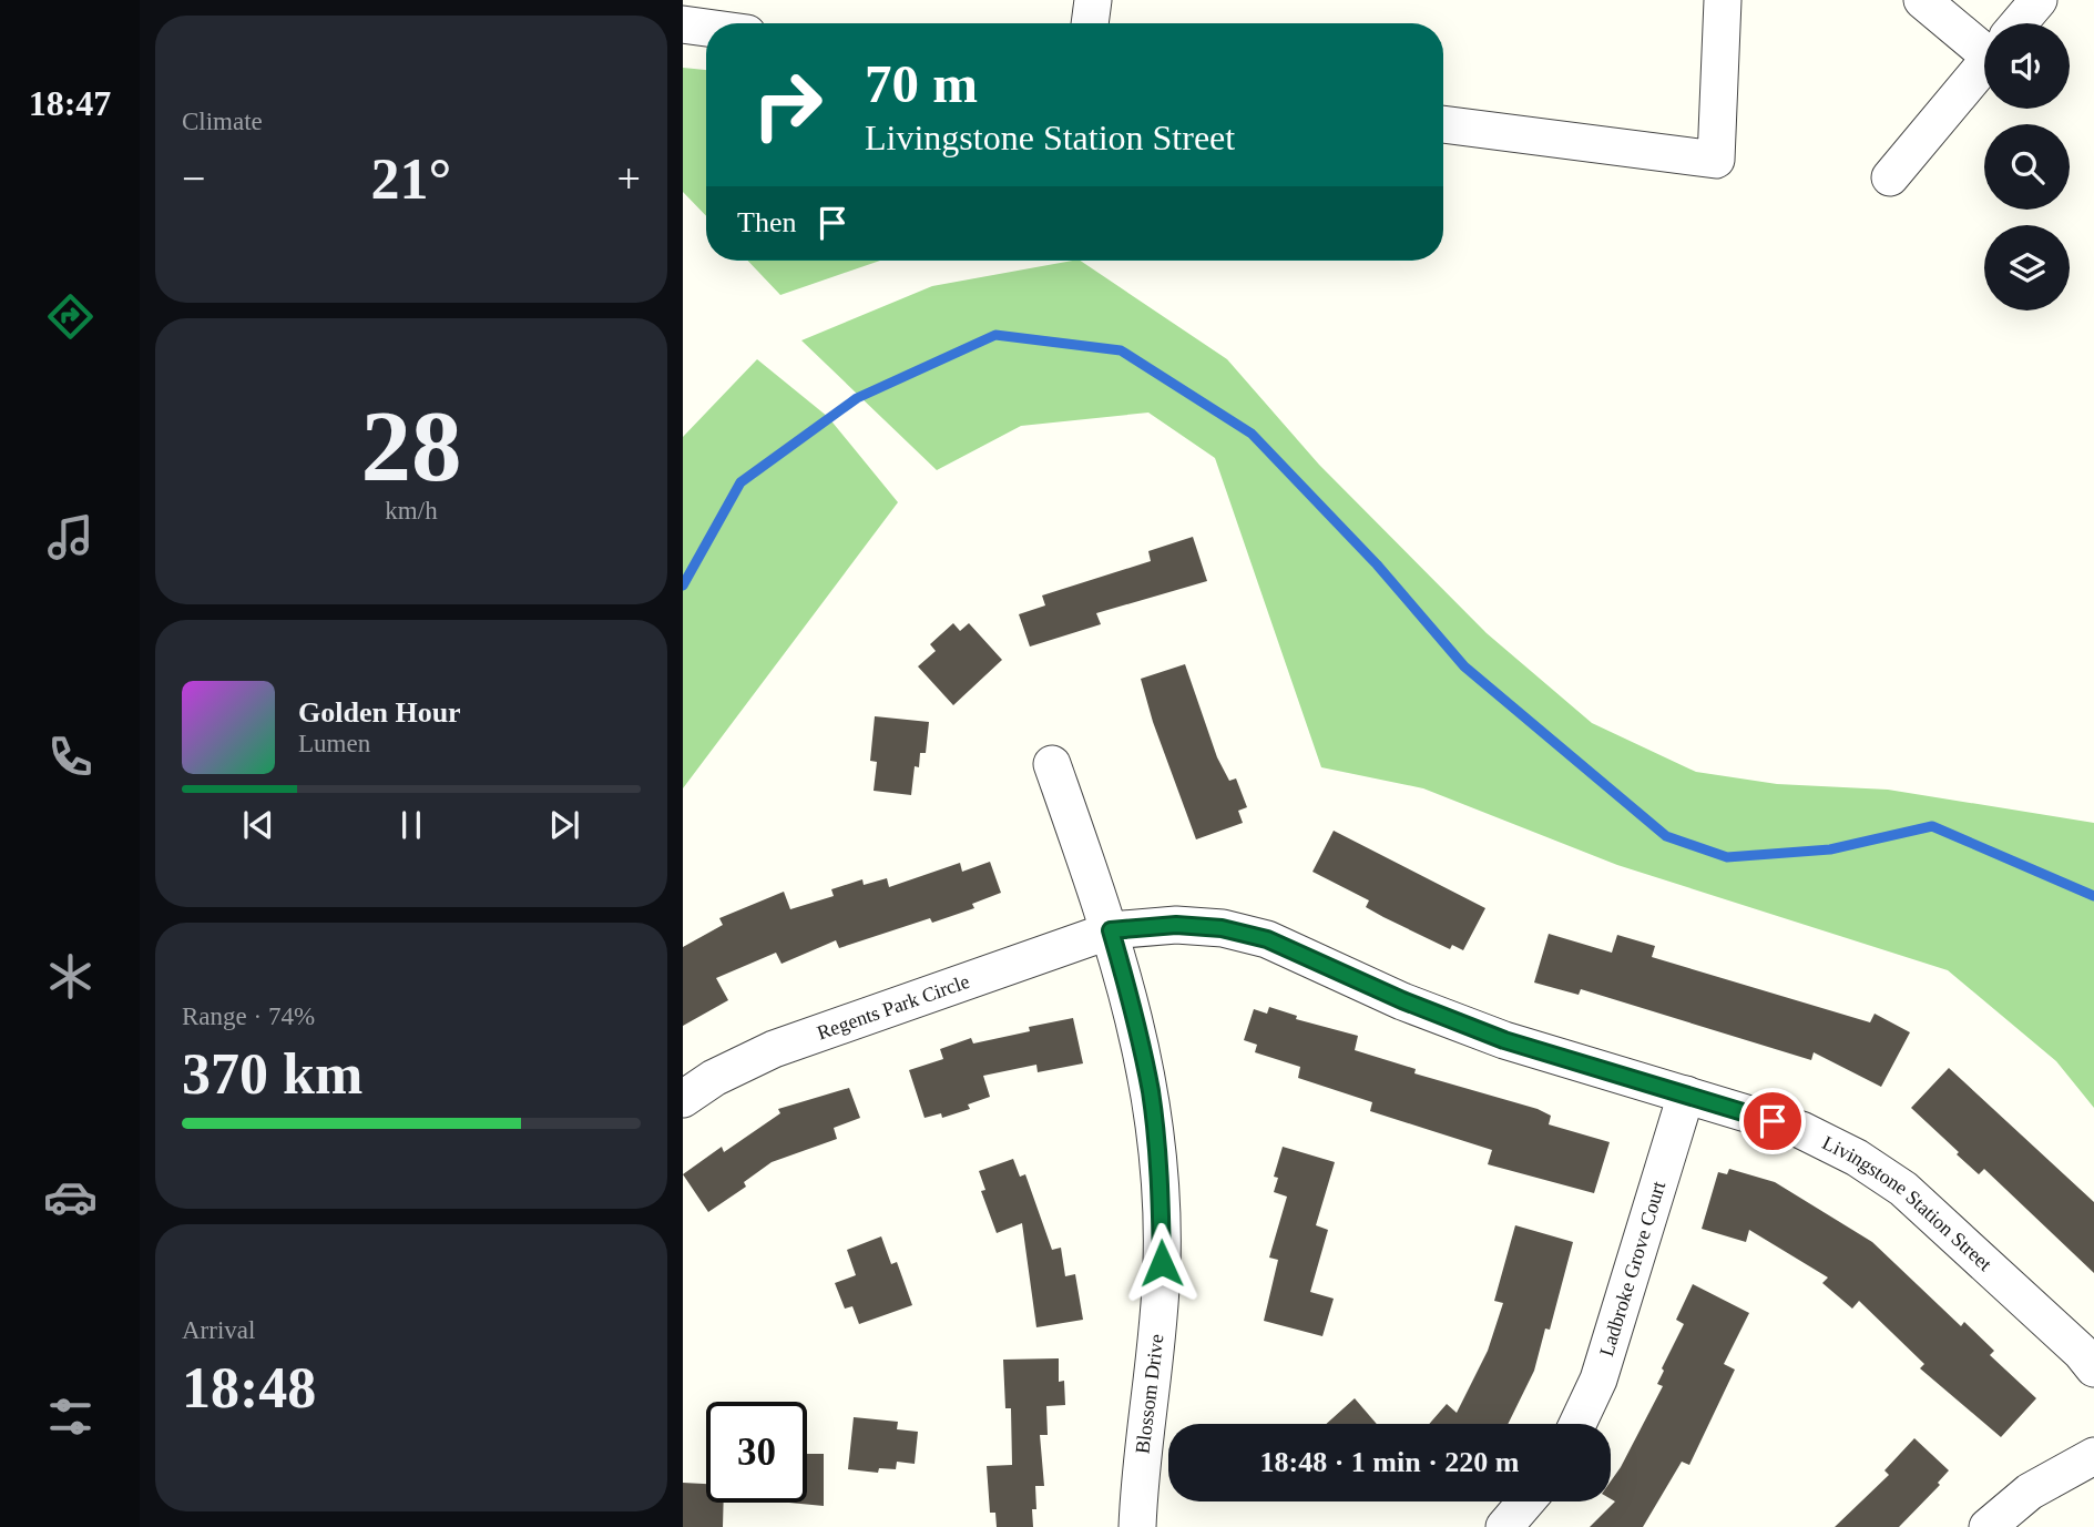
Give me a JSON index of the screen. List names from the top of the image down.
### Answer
{
  "streets": {
    "street": [
      "Regents Park Circle",
      "Livingstone Station Street",
      "Ladbroke Grove Court",
      "Blossom Drive"
    ]
  },
  "crossings": [
    ["Regents Park Circle", "Livingstone Station Street"],
    ["Regents Park Circle", "Blossom Drive"],
    ["Livingstone Station Street", "Ladbroke Grove Court"],
    ["Livingstone Station Street", "Blossom Drive"]
  ],
  "page": {
    "tabs": "18:47",
    "tile": [
      "Climate",
      ["28", "km/h"],
      ["Range · 74%", "370 km"],
      ["Arrival", "18:48"]
    ],
    "turn": ["70 m", "Livingstone Station Street"],
    "heat": ["−", "21°", "+"],
    "then": "Then",
    "song": ["Golden Hour", "Lumen"],
    "limit": "30",
    "trip": "18:48 · 1 min · 220 m"
  }
}
